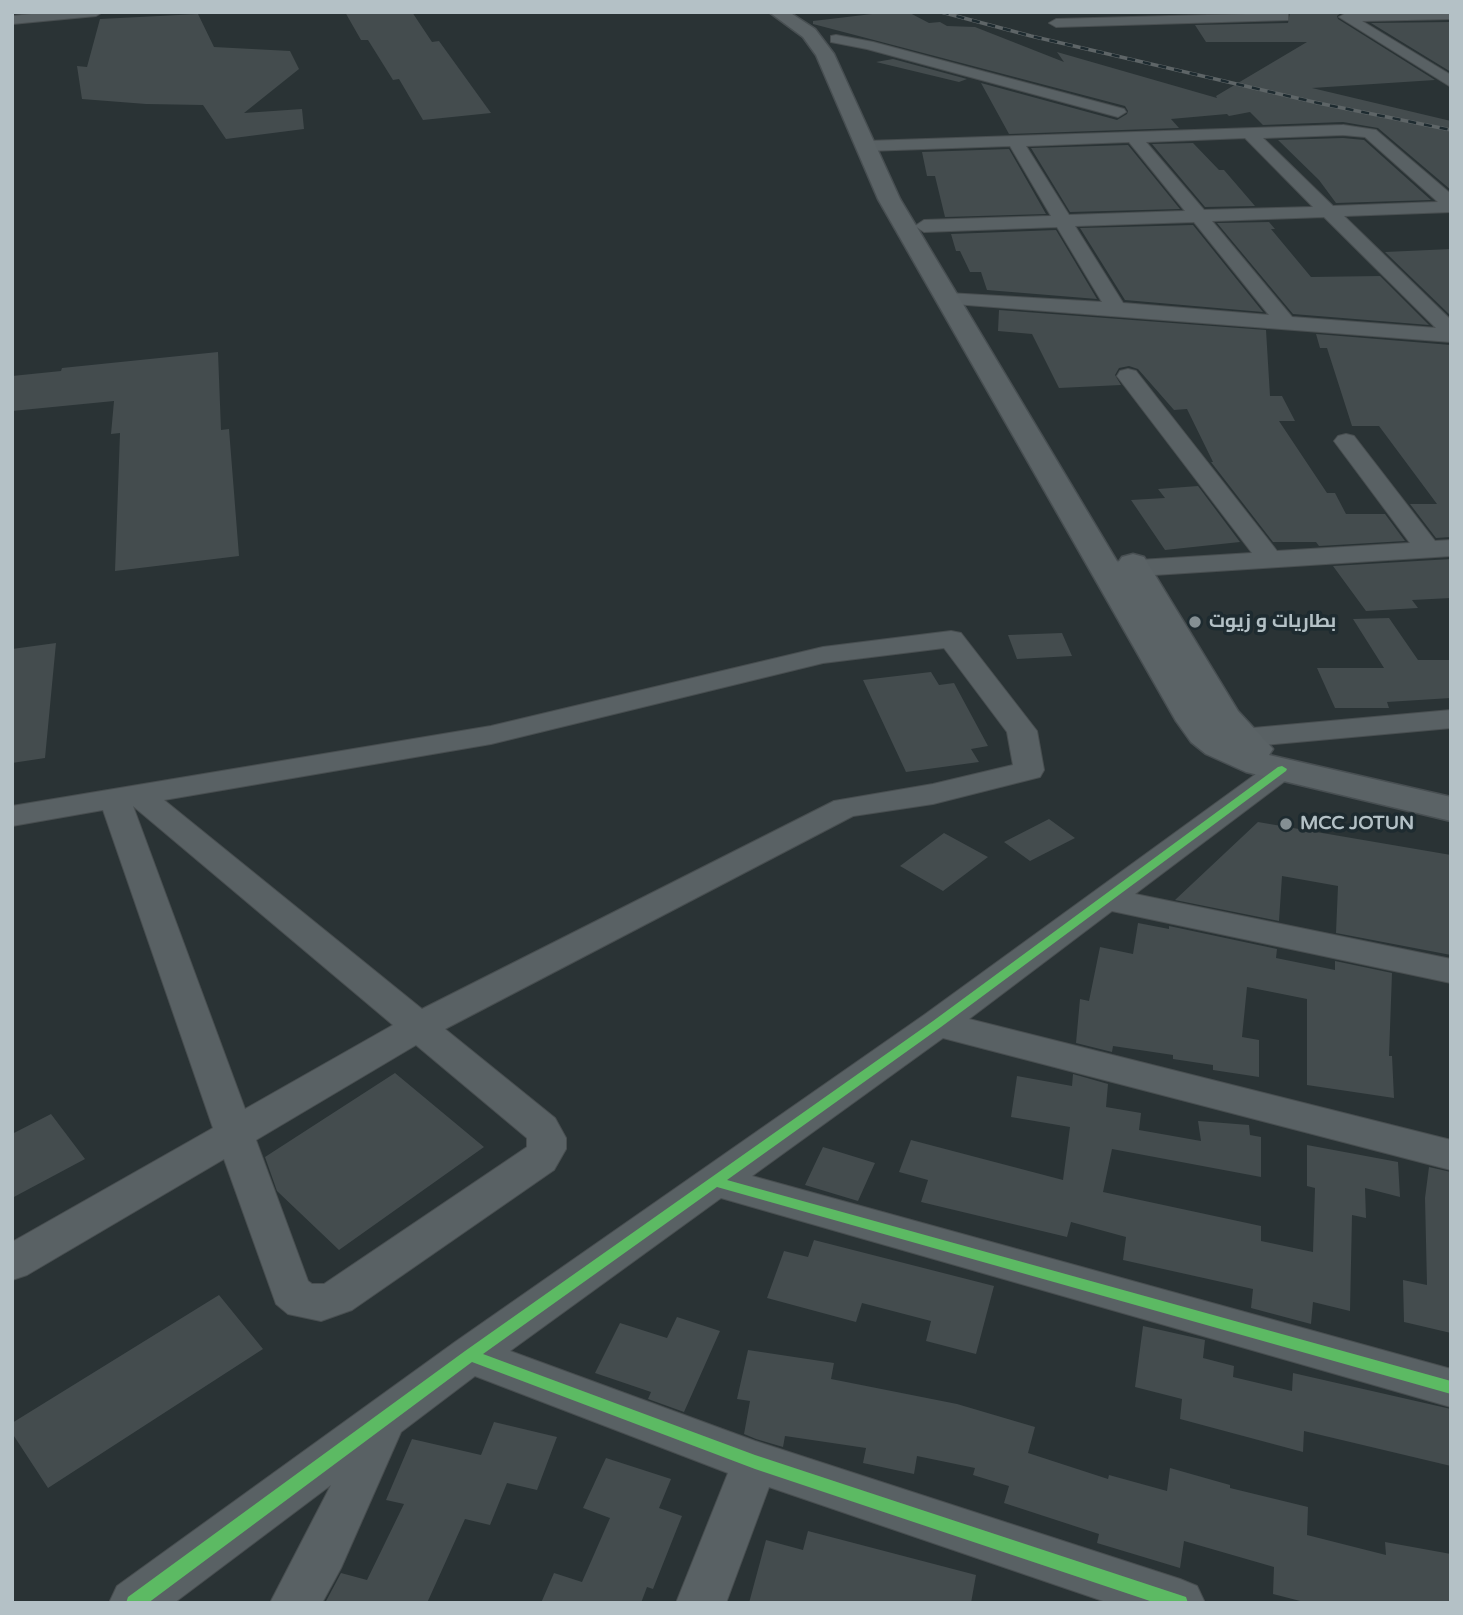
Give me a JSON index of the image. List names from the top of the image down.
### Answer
{
  "places": ["بطاريات و زيوت", "MCC JOTUN"]
}
